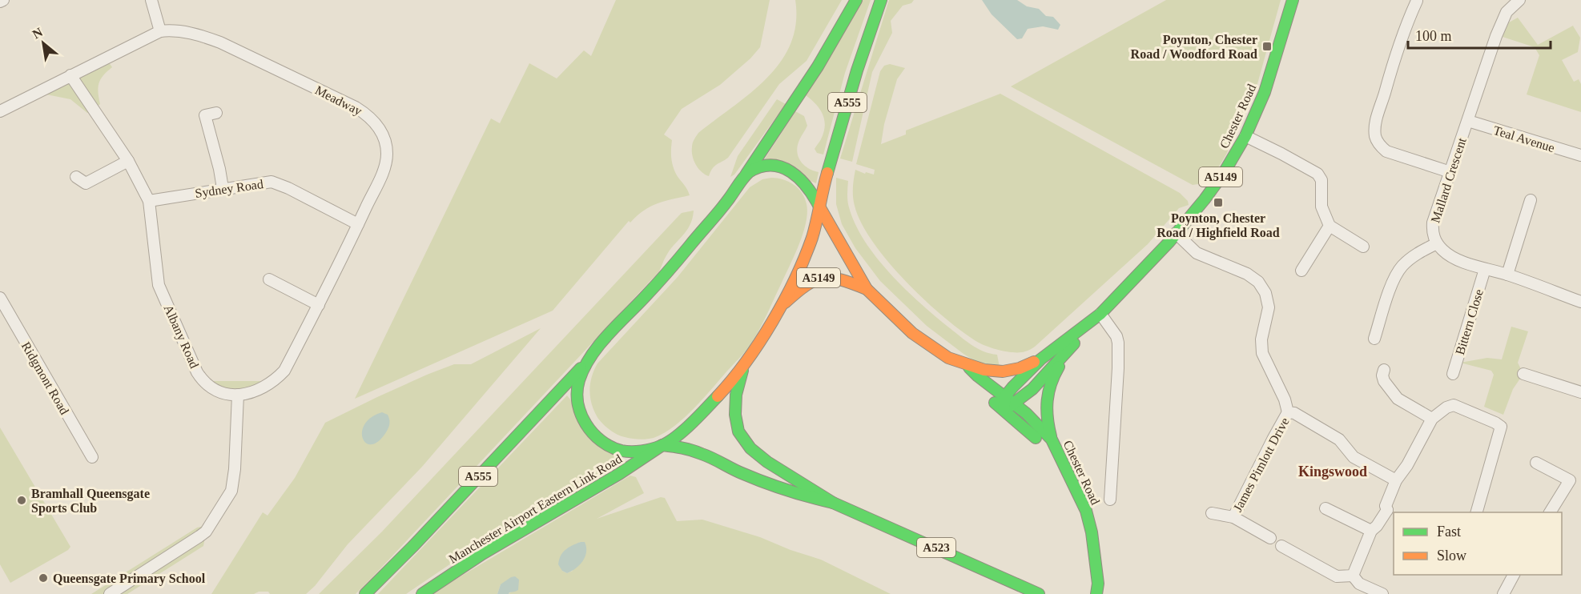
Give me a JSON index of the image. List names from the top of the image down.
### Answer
{
  "streets": {
    "main road": [
      "A555",
      "Chester Road",
      "A5149",
      "Manchester Airport Eastern Link Road",
      "A523"
    ],
    "street": [
      "Meadway",
      "Teal Avenue",
      "Mallard Crescent",
      "Sydney Road",
      "Bittern Close",
      "Albany Road",
      "Ridgmont Road",
      "James Pimlott Drive"
    ]
  },
  "crossings": [
    ["Meadway", "Sydney Road"],
    ["Meadway", "Albany Road"],
    ["A555", "Chester Road"],
    ["A555", "Manchester Airport Eastern Link Road"],
    ["A555", "A523"],
    ["Teal Avenue", "Mallard Crescent"],
    ["Mallard Crescent", "Bittern Close"],
    ["Sydney Road", "Albany Road"],
    ["Manchester Airport Eastern Link Road", "A523"]
  ],
  "districts": ["Kingswood"],
  "places": {
    "transit": ["Poynton, Chester Road / Woodford Road", "Poynton, Chester Road / Highfield Road"],
    "other": ["Bramhall Queensgate Sports Club", "Queensgate Primary School"]
  },
  "legend": ["Fast", "Slow"],
  "scale_bar": "100 m",
  "north": "top left"
}
